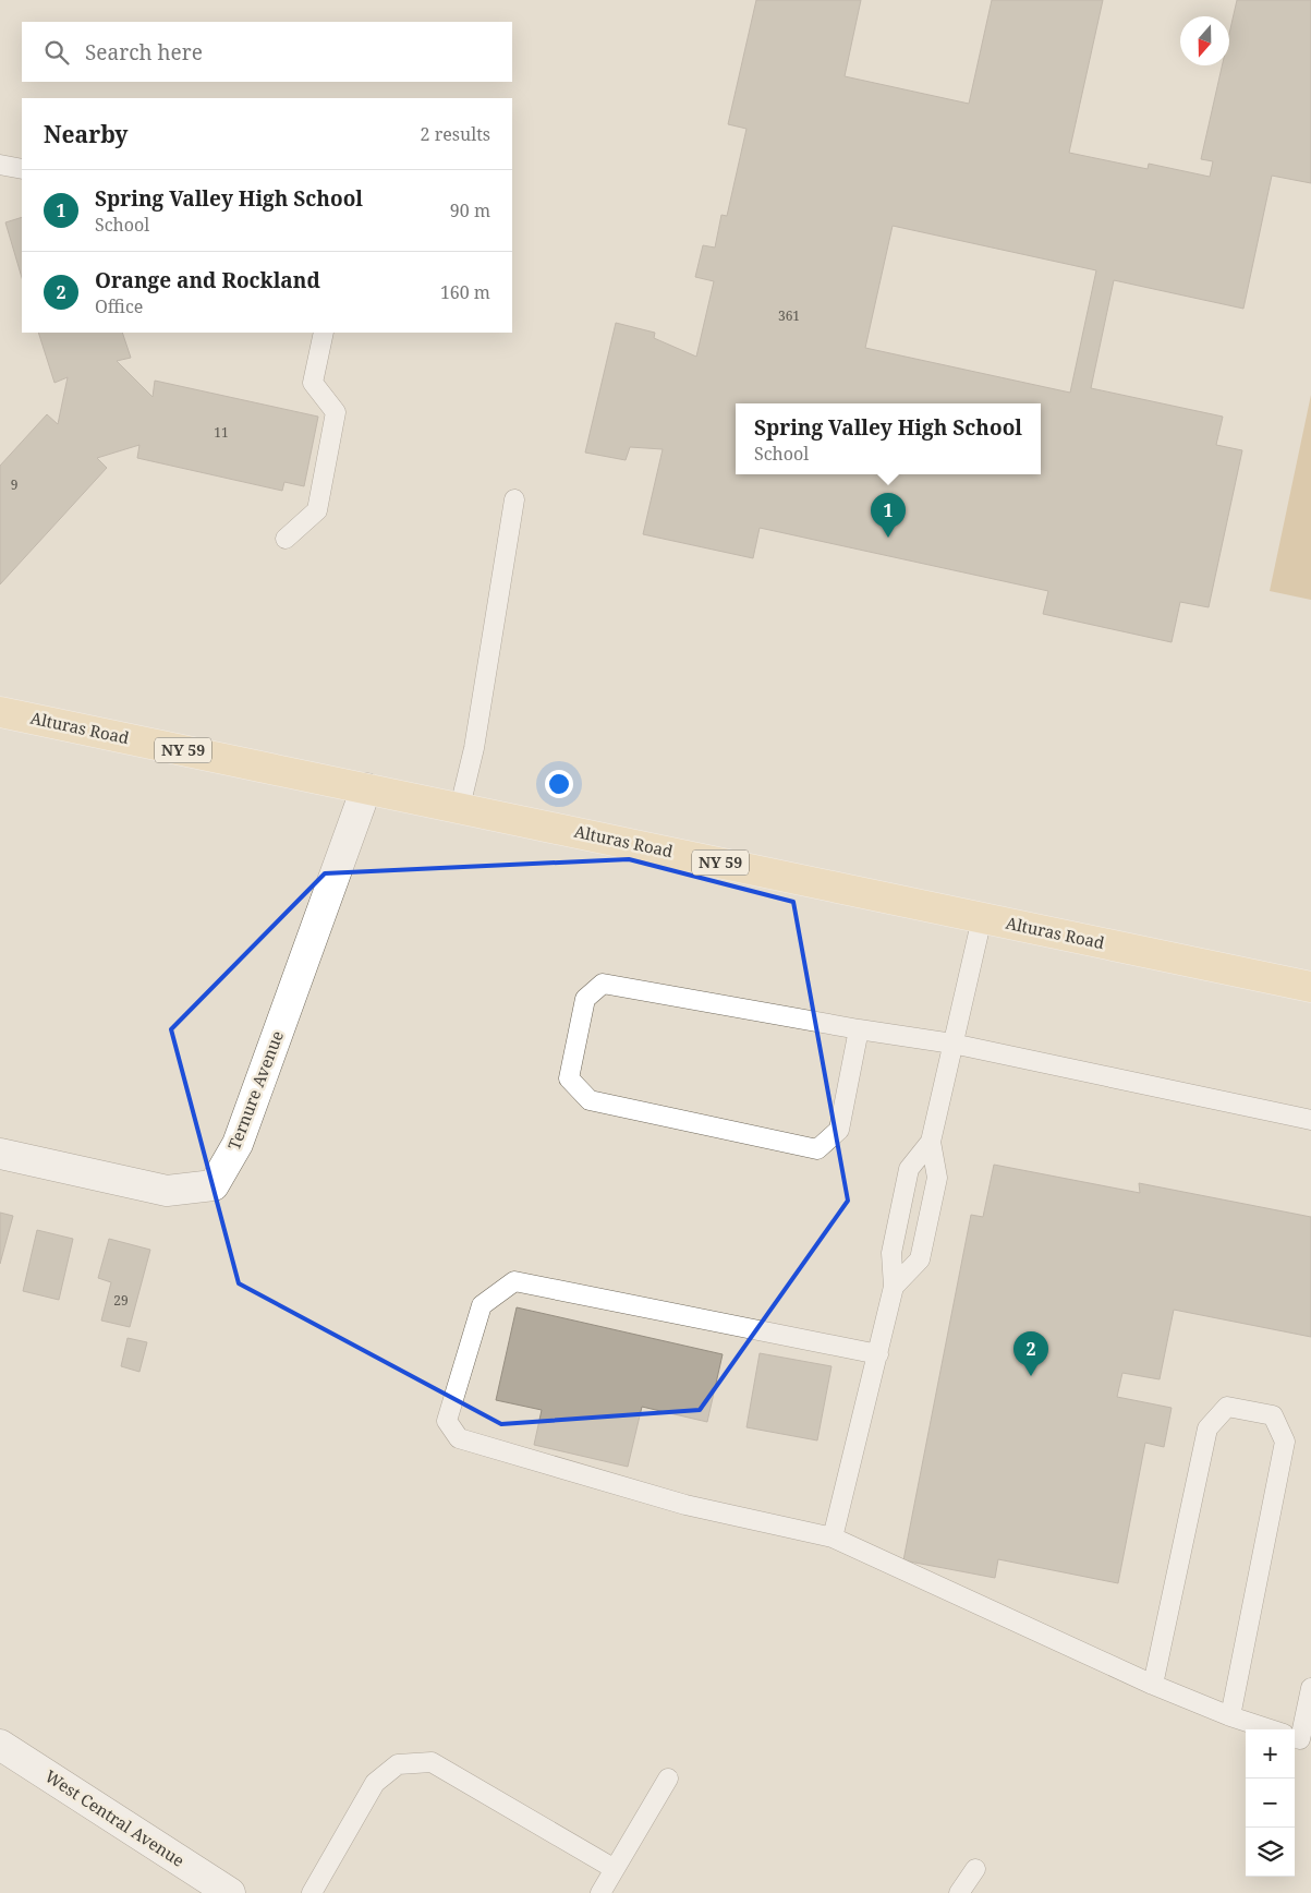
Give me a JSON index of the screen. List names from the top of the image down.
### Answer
{
  "streets": {
    "main road": ["Alturas Road", "NY 59"],
    "street": ["Ternure Avenue", "West Central Avenue"]
  },
  "crossings": [
    ["Alturas Road", "Ternure Avenue"]
  ],
  "house_numbers": [
    "361",
    "11",
    "9",
    "29"
  ],
  "north": "bottom",
  "page": {
    "search": "Search here",
    "heading": ["Nearby", "2 results"],
    "list": [
      {
        "mark": "1",
        "name": "Spring Valley High School",
        "note": "School",
        "value": "90 m"
      },
      {
        "mark": "2",
        "name": "Orange and Rockland",
        "note": "Office",
        "value": "160 m"
      }
    ],
    "popup": ["Spring Valley High School", "School"],
    "pins": ["1", "2"],
    "map_buttons": ["+", "−"]
  }
}
